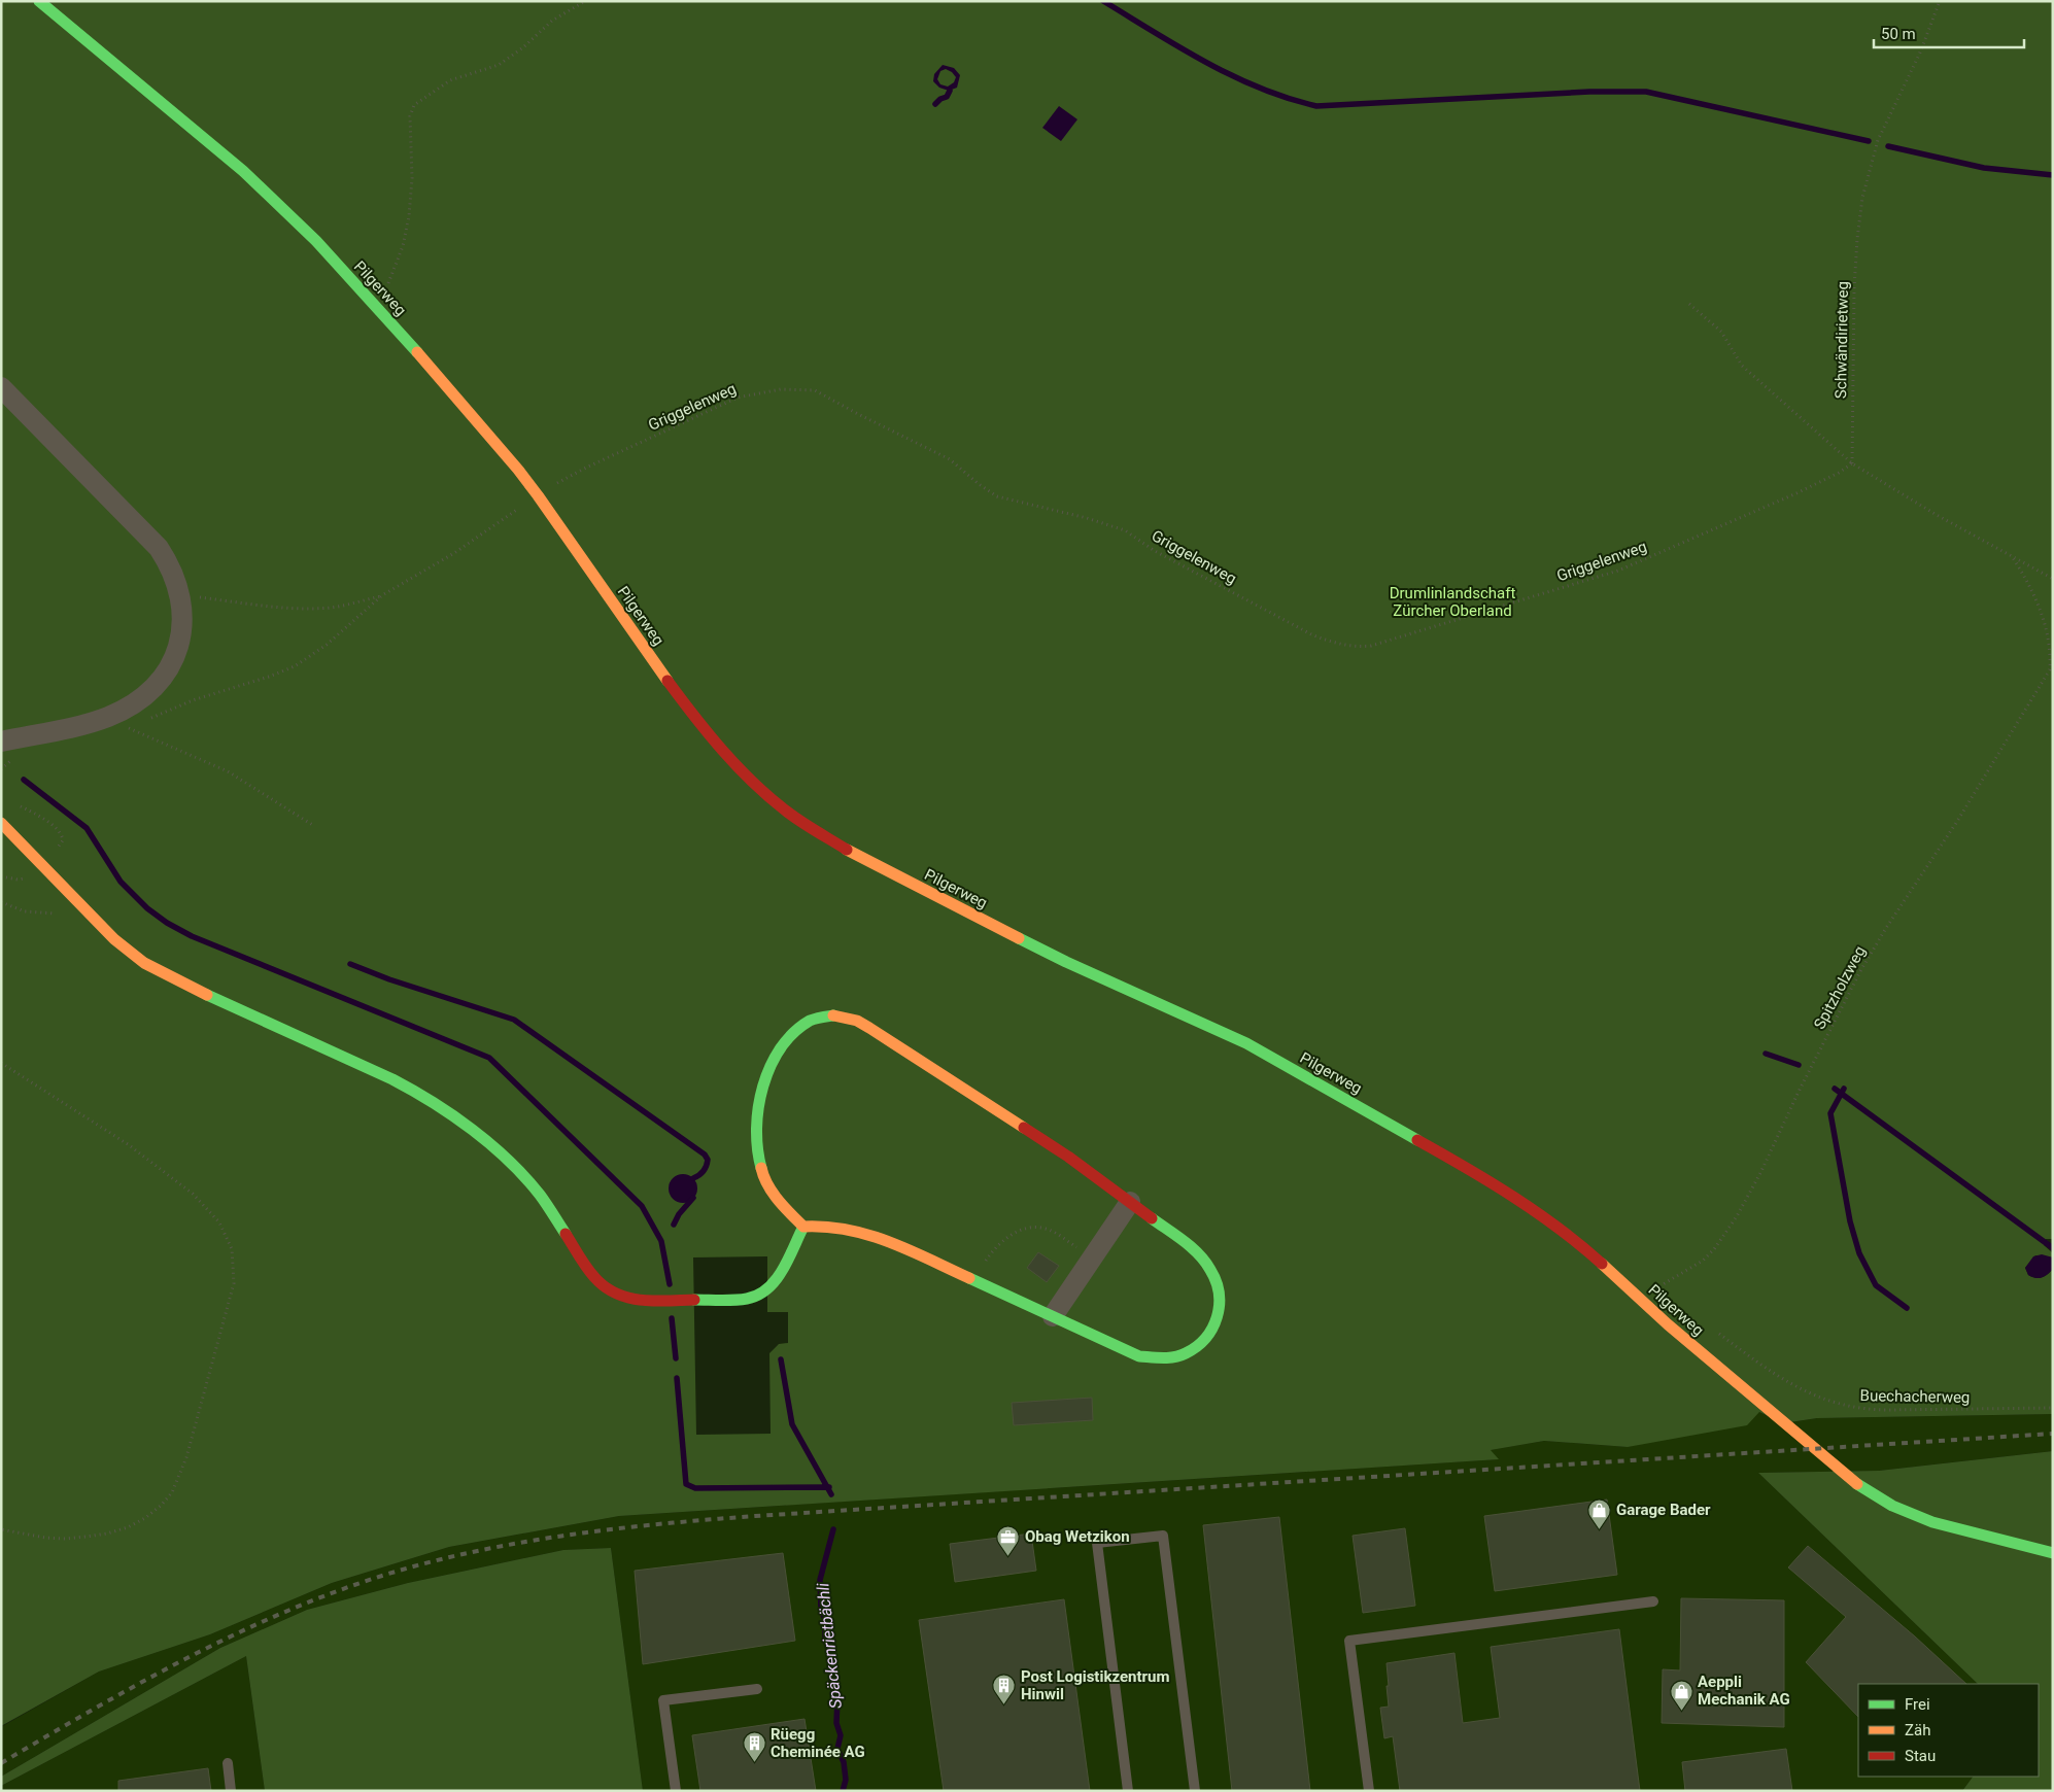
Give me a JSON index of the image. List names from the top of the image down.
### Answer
{
  "streets": {
    "street": ["Pilgerweg"],
    "path": [
      "Schwändirietweg",
      "Griggelenweg",
      "Spitzholzweg",
      "Buechacherweg"
    ]
  },
  "crossings": [
    ["Pilgerweg", "Griggelenweg"],
    ["Pilgerweg", "Spitzholzweg"],
    ["Schwändirietweg", "Griggelenweg"]
  ],
  "water": ["Späckenrietbächli"],
  "parks": ["Drumlinlandschaft Zürcher Oberland"],
  "places": {
    "shop": ["Garage Bader", "Aeppli Mechanik AG"],
    "office": ["Obag Wetzikon"],
    "building": ["Post Logistikzentrum Hinwil", "Rüegg Cheminée AG"]
  },
  "legend": ["Frei", "Zäh", "Stau"],
  "scale_bar": "50 m"
}
